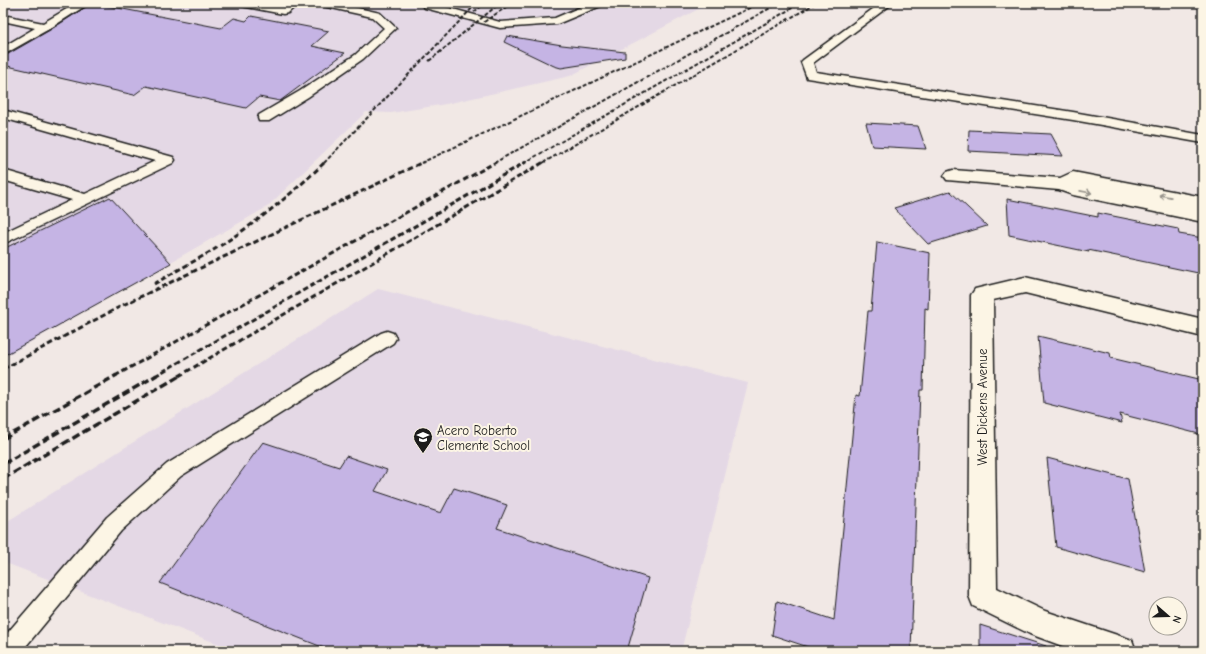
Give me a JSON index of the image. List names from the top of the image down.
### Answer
{
  "streets": {
    "street": ["West Dickens Avenue"]
  },
  "places": {
    "school or university": ["Acero Roberto Clemente School"]
  },
  "north": "right"
}
